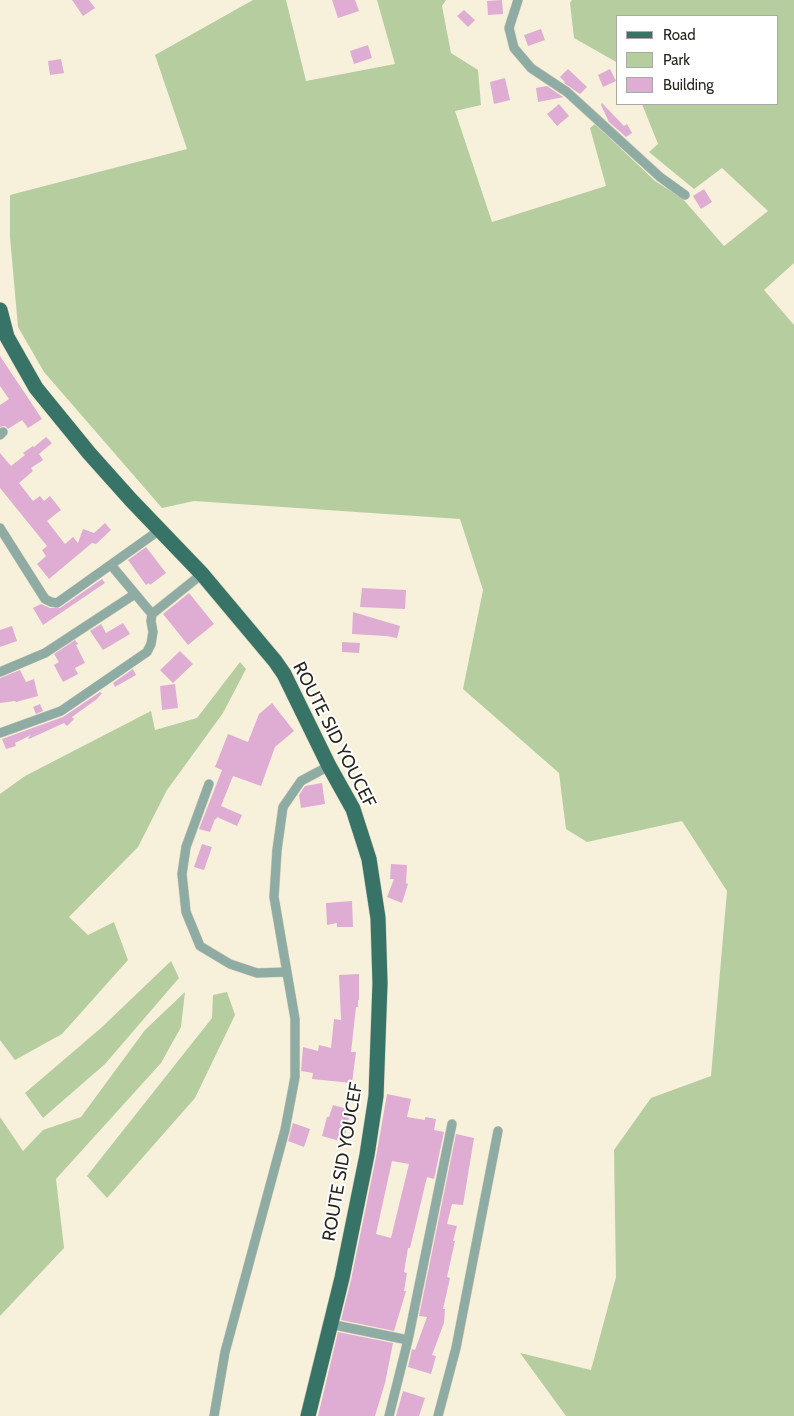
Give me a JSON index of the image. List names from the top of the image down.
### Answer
{
  "streets": {
    "main road": ["ROUTE SID YOUCEF"]
  },
  "legend": ["Road", "Park", "Building"]
}
